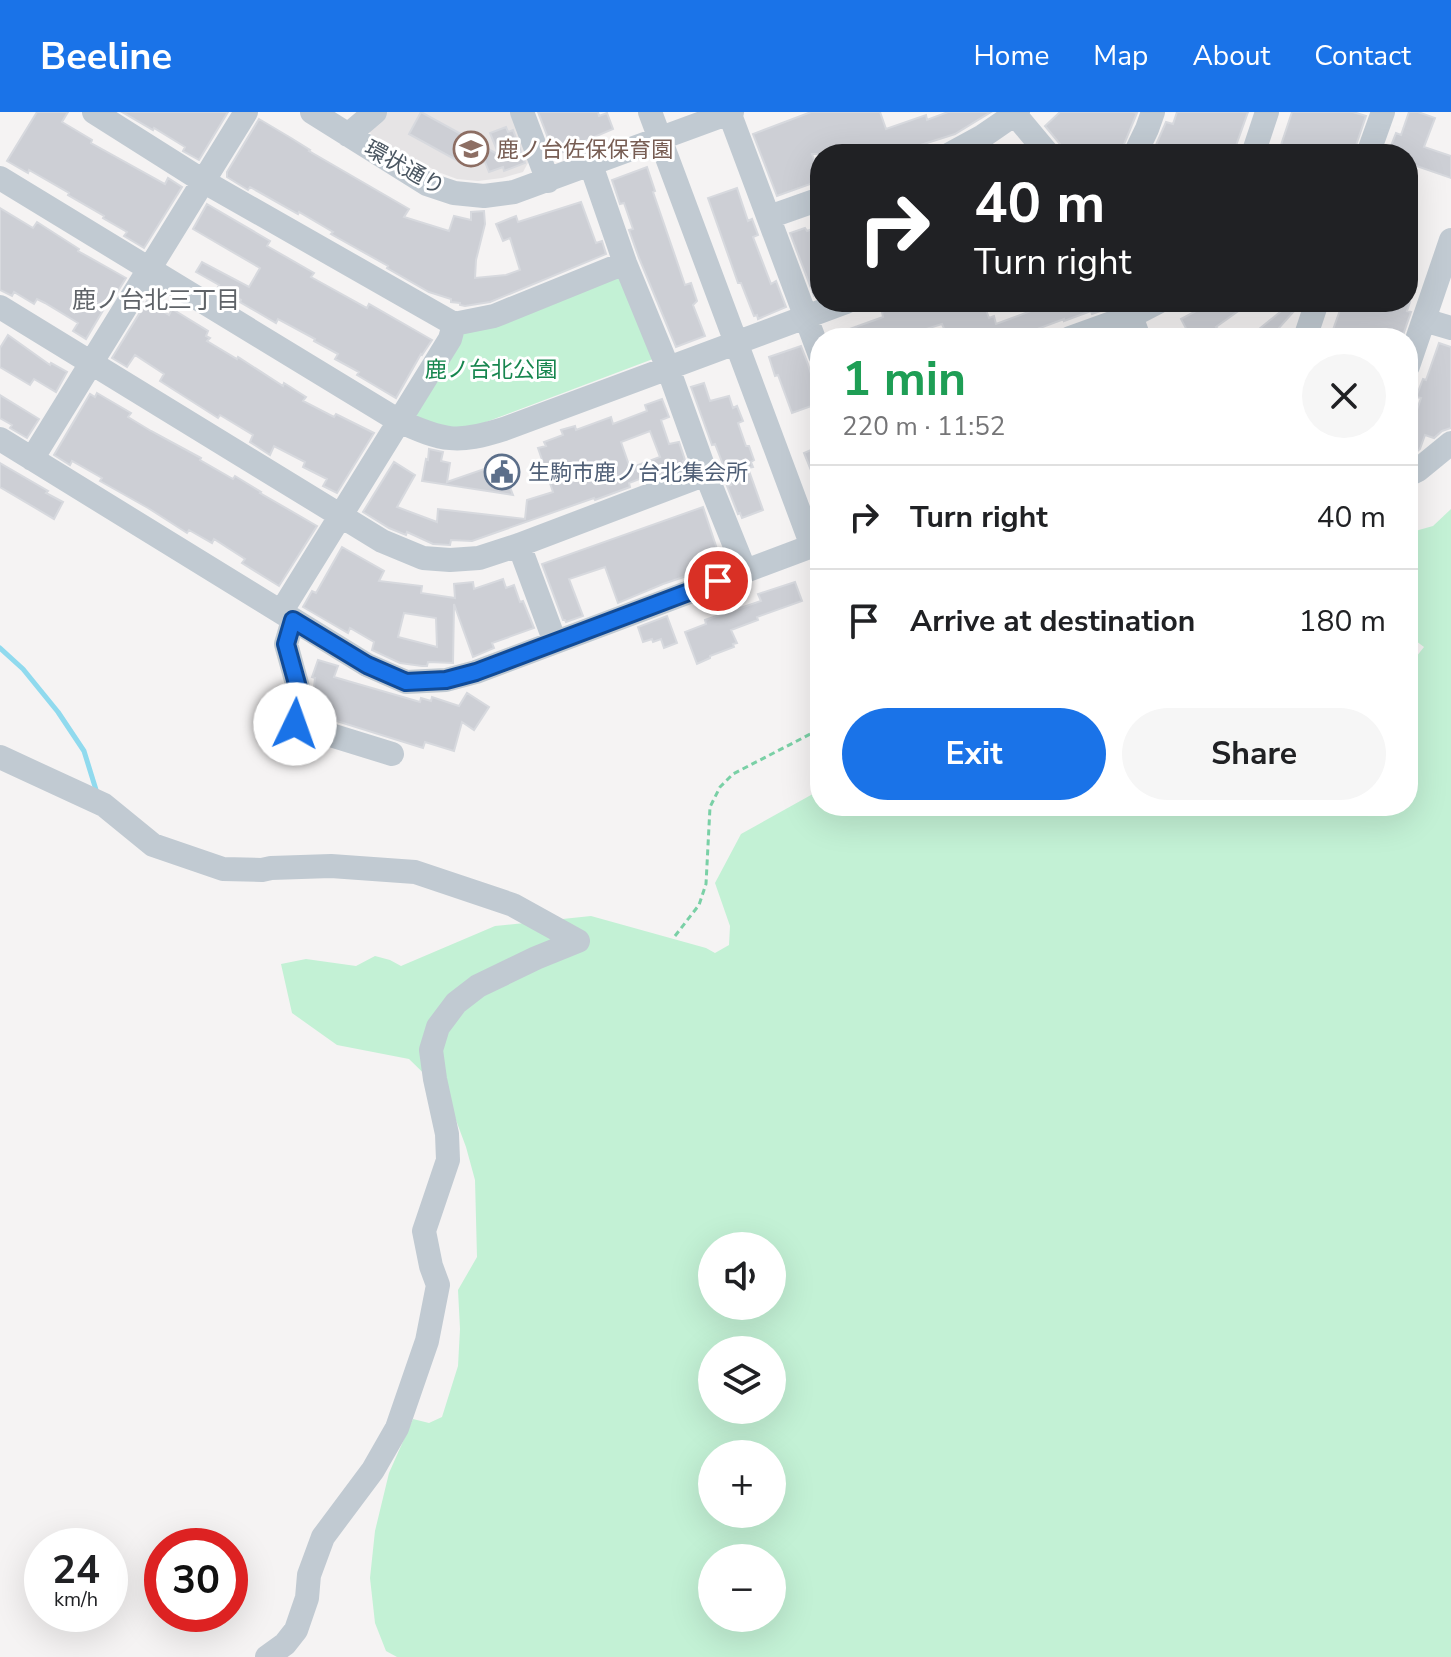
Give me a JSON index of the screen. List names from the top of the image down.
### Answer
{
  "streets": {
    "street": ["環状通り"]
  },
  "districts": ["鹿ノ台北三丁目"],
  "parks": ["鹿ノ台北公園"],
  "places": {
    "school or university": ["鹿ノ台佐保保育園"],
    "public building": ["生駒市鹿ノ台北集会所"]
  },
  "page": {
    "header": "Beeline",
    "nav": [
      "Home",
      "Map",
      "About",
      "Contact"
    ],
    "turn": ["40 m", "Turn right"],
    "heading": ["1 min", "220 m · 11:52"],
    "list": [
      {
        "name": "Turn right",
        "value": "40 m"
      },
      {
        "name": "Arrive at destination",
        "value": "180 m"
      }
    ],
    "buttons": ["Exit", "Share"],
    "map_buttons": ["+", "−"],
    "speed": "24 km/h",
    "limit": "30"
  }
}
